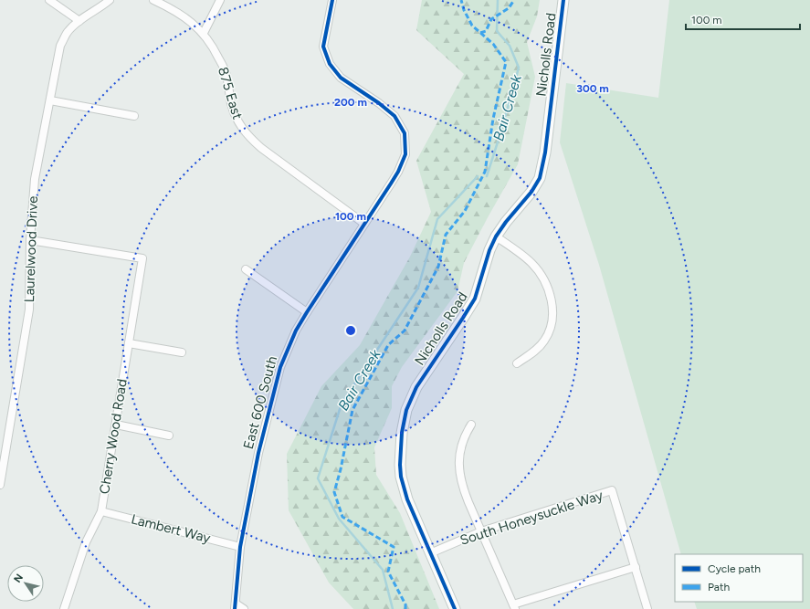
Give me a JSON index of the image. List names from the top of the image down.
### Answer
{
  "streets": {
    "street": [
      "Nicholls Road",
      "875 East",
      "Laurelwood Drive",
      "East 600 South",
      "Cherry Wood Road",
      "South Honeysuckle Way",
      "Lambert Way"
    ]
  },
  "crossings": [
    ["Nicholls Road", "South Honeysuckle Way"],
    ["875 East", "East 600 South"],
    ["Laurelwood Drive", "Cherry Wood Road"],
    ["East 600 South", "Lambert Way"],
    ["Cherry Wood Road", "Lambert Way"]
  ],
  "water": ["Bair Creek"],
  "legend": ["Cycle path", "Path"],
  "scale_bar": "100 m",
  "north": "top left",
  "rings": ["300 m", "200 m", "100 m"]
}
